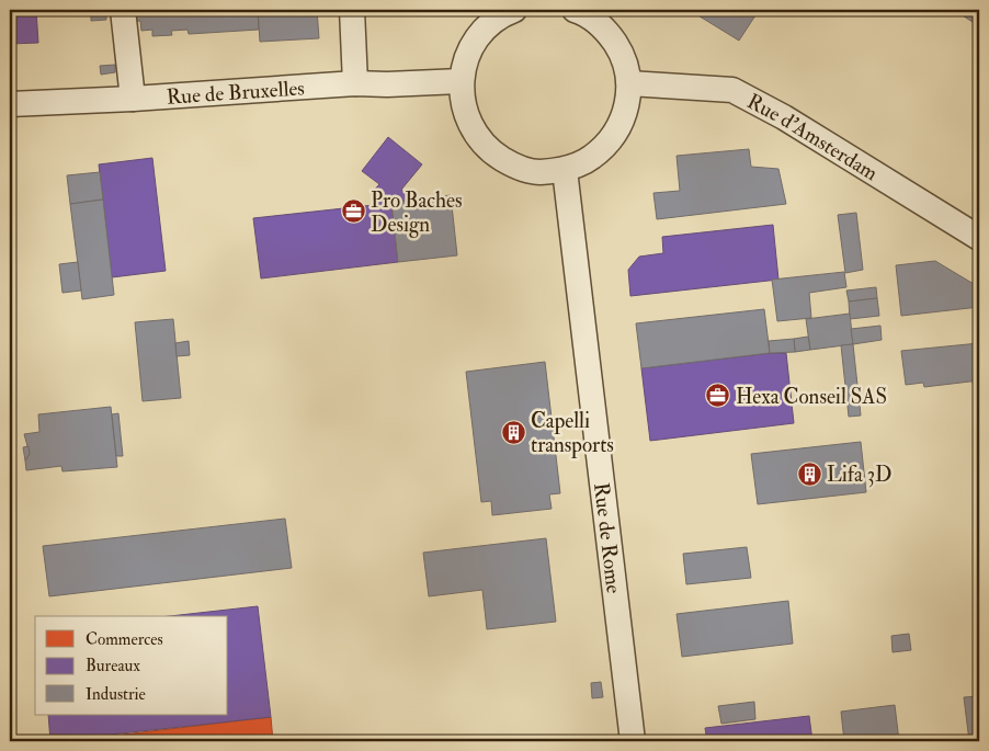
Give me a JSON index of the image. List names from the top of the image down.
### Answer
{
  "streets": {
    "street": ["Rue de Bruxelles", "Rue d'Amsterdam", "Rue de Rome"]
  },
  "places": {
    "office": ["Pro Baches Design", "Hexa Conseil SAS"],
    "building": ["Capelli transports", "Lifa 3D"]
  },
  "legend": ["Commerces", "Bureaux", "Industrie"]
}
